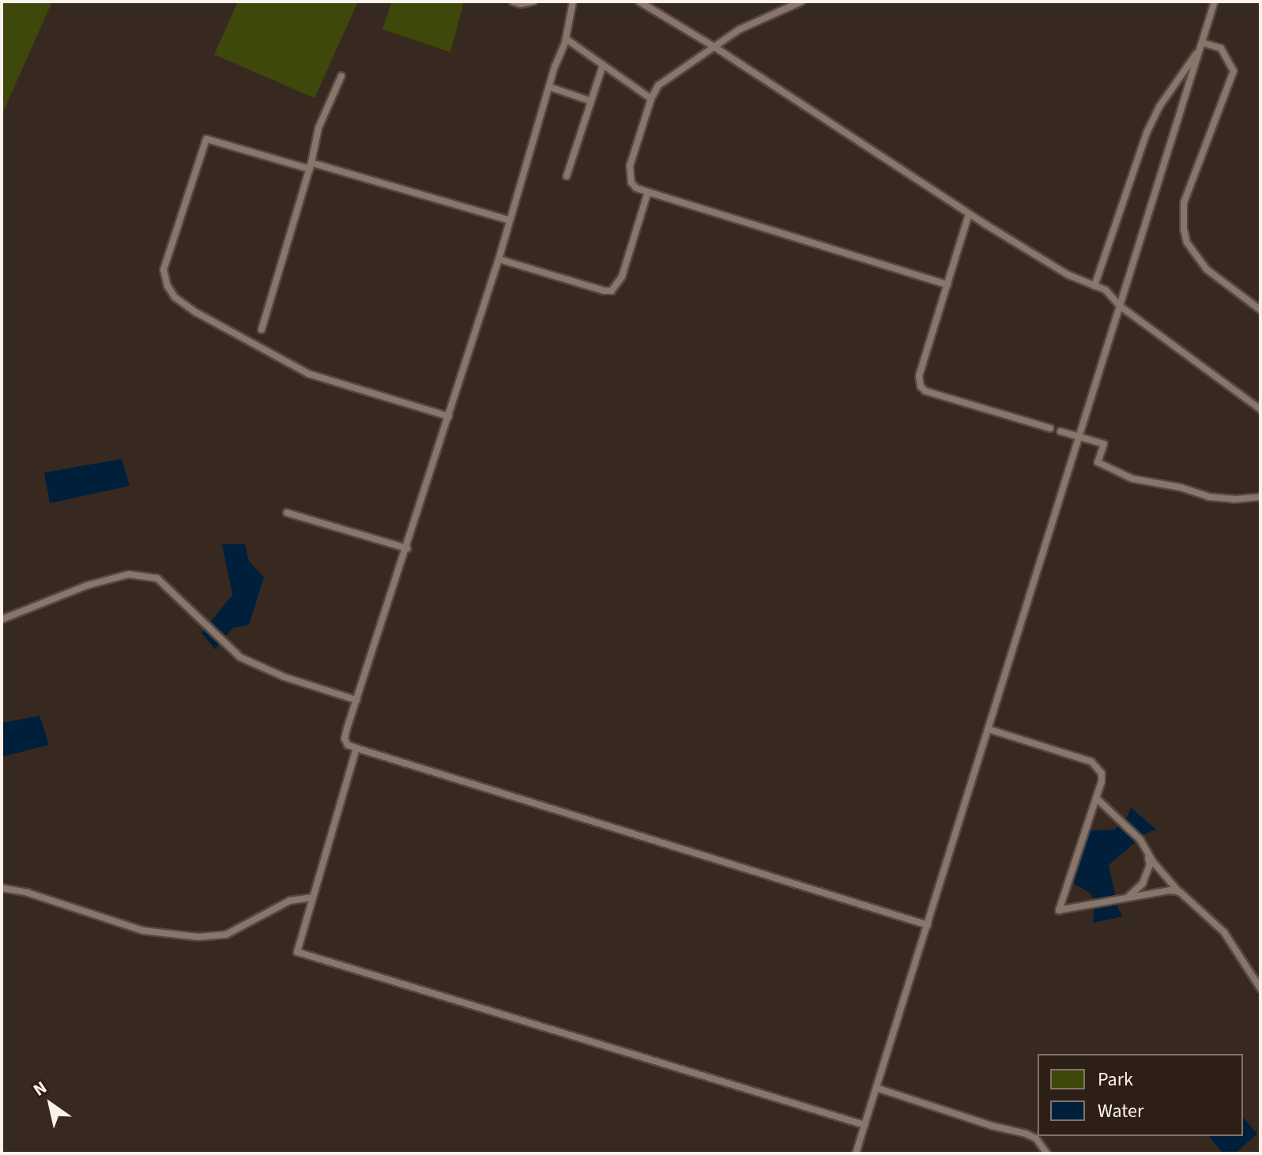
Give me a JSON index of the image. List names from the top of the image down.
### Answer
{
  "legend": ["Park", "Water"],
  "north": "top left"
}
